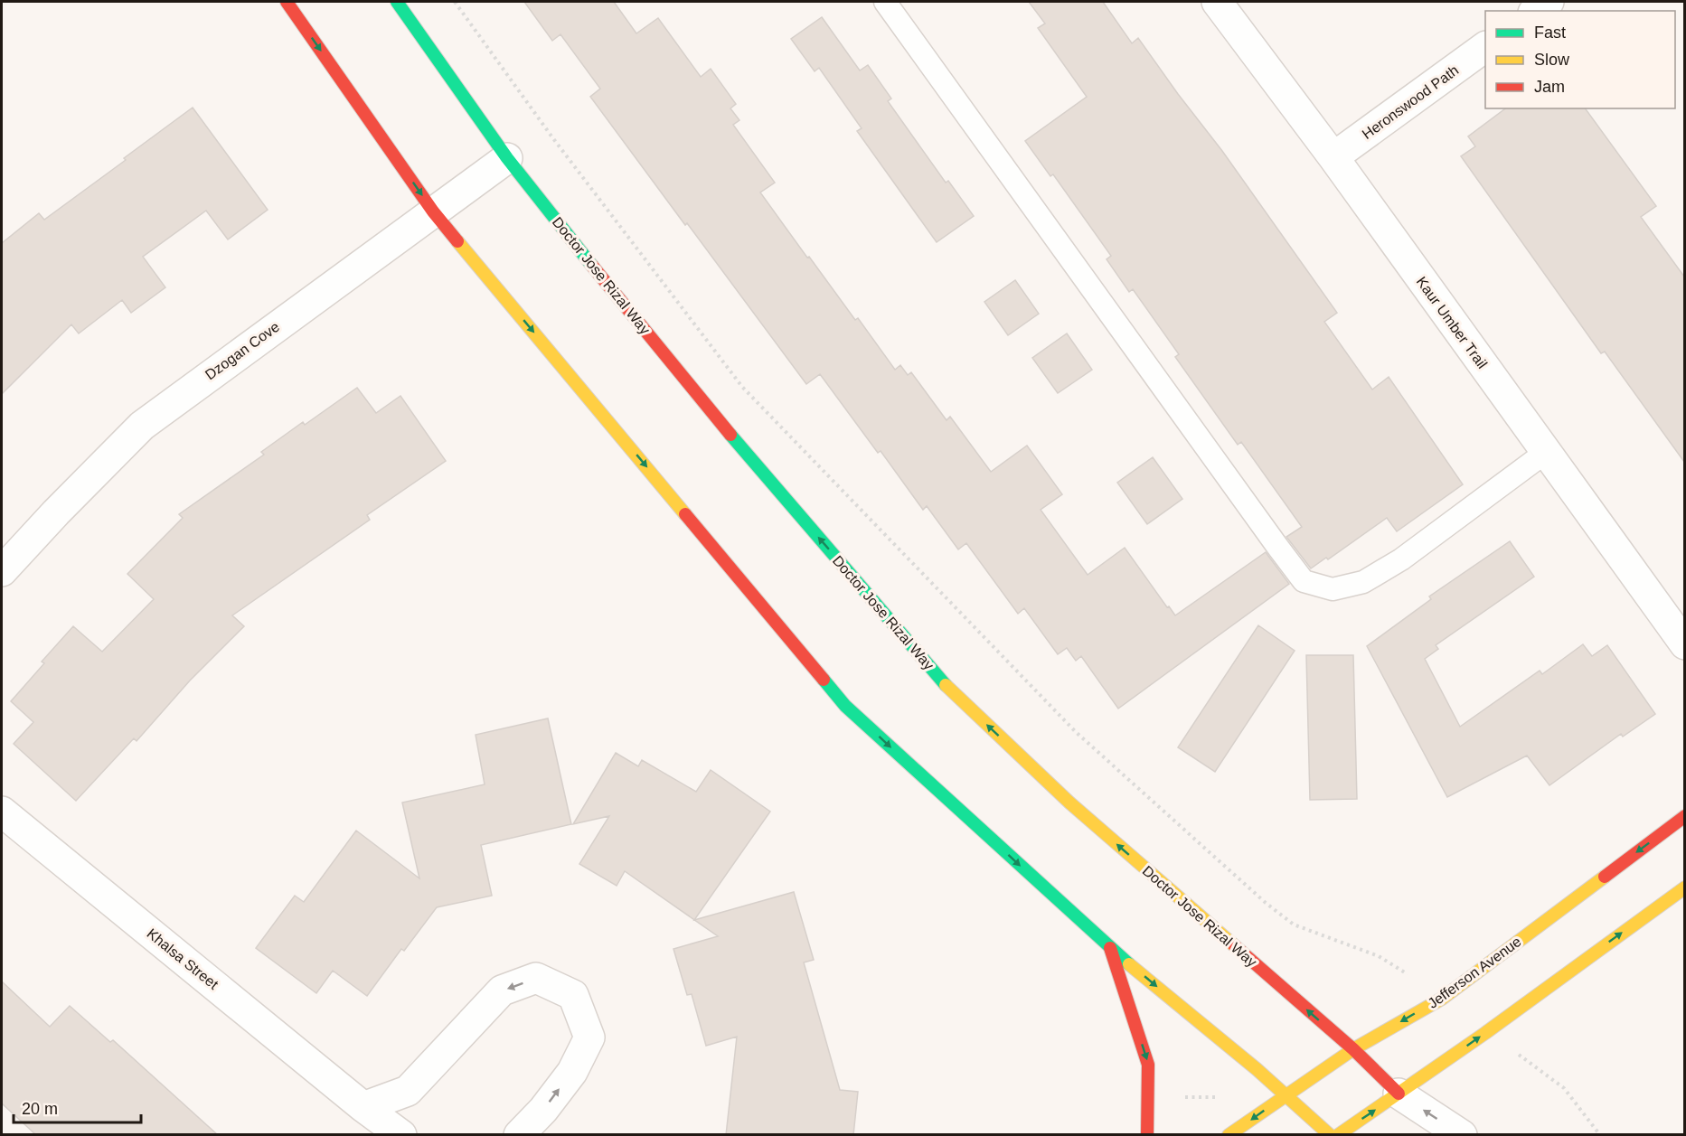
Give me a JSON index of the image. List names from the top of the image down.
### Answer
{
  "streets": {
    "street": [
      "Heronswood Path",
      "Doctor Jose Rizal Way",
      "Kaur Umber Trail",
      "Dzogan Cove",
      "Khalsa Street",
      "Jefferson Avenue"
    ]
  },
  "crossings": [
    ["Heronswood Path", "Kaur Umber Trail"],
    ["Doctor Jose Rizal Way", "Dzogan Cove"],
    ["Doctor Jose Rizal Way", "Jefferson Avenue"]
  ],
  "legend": ["Fast", "Slow", "Jam"],
  "scale_bar": "20 m"
}
